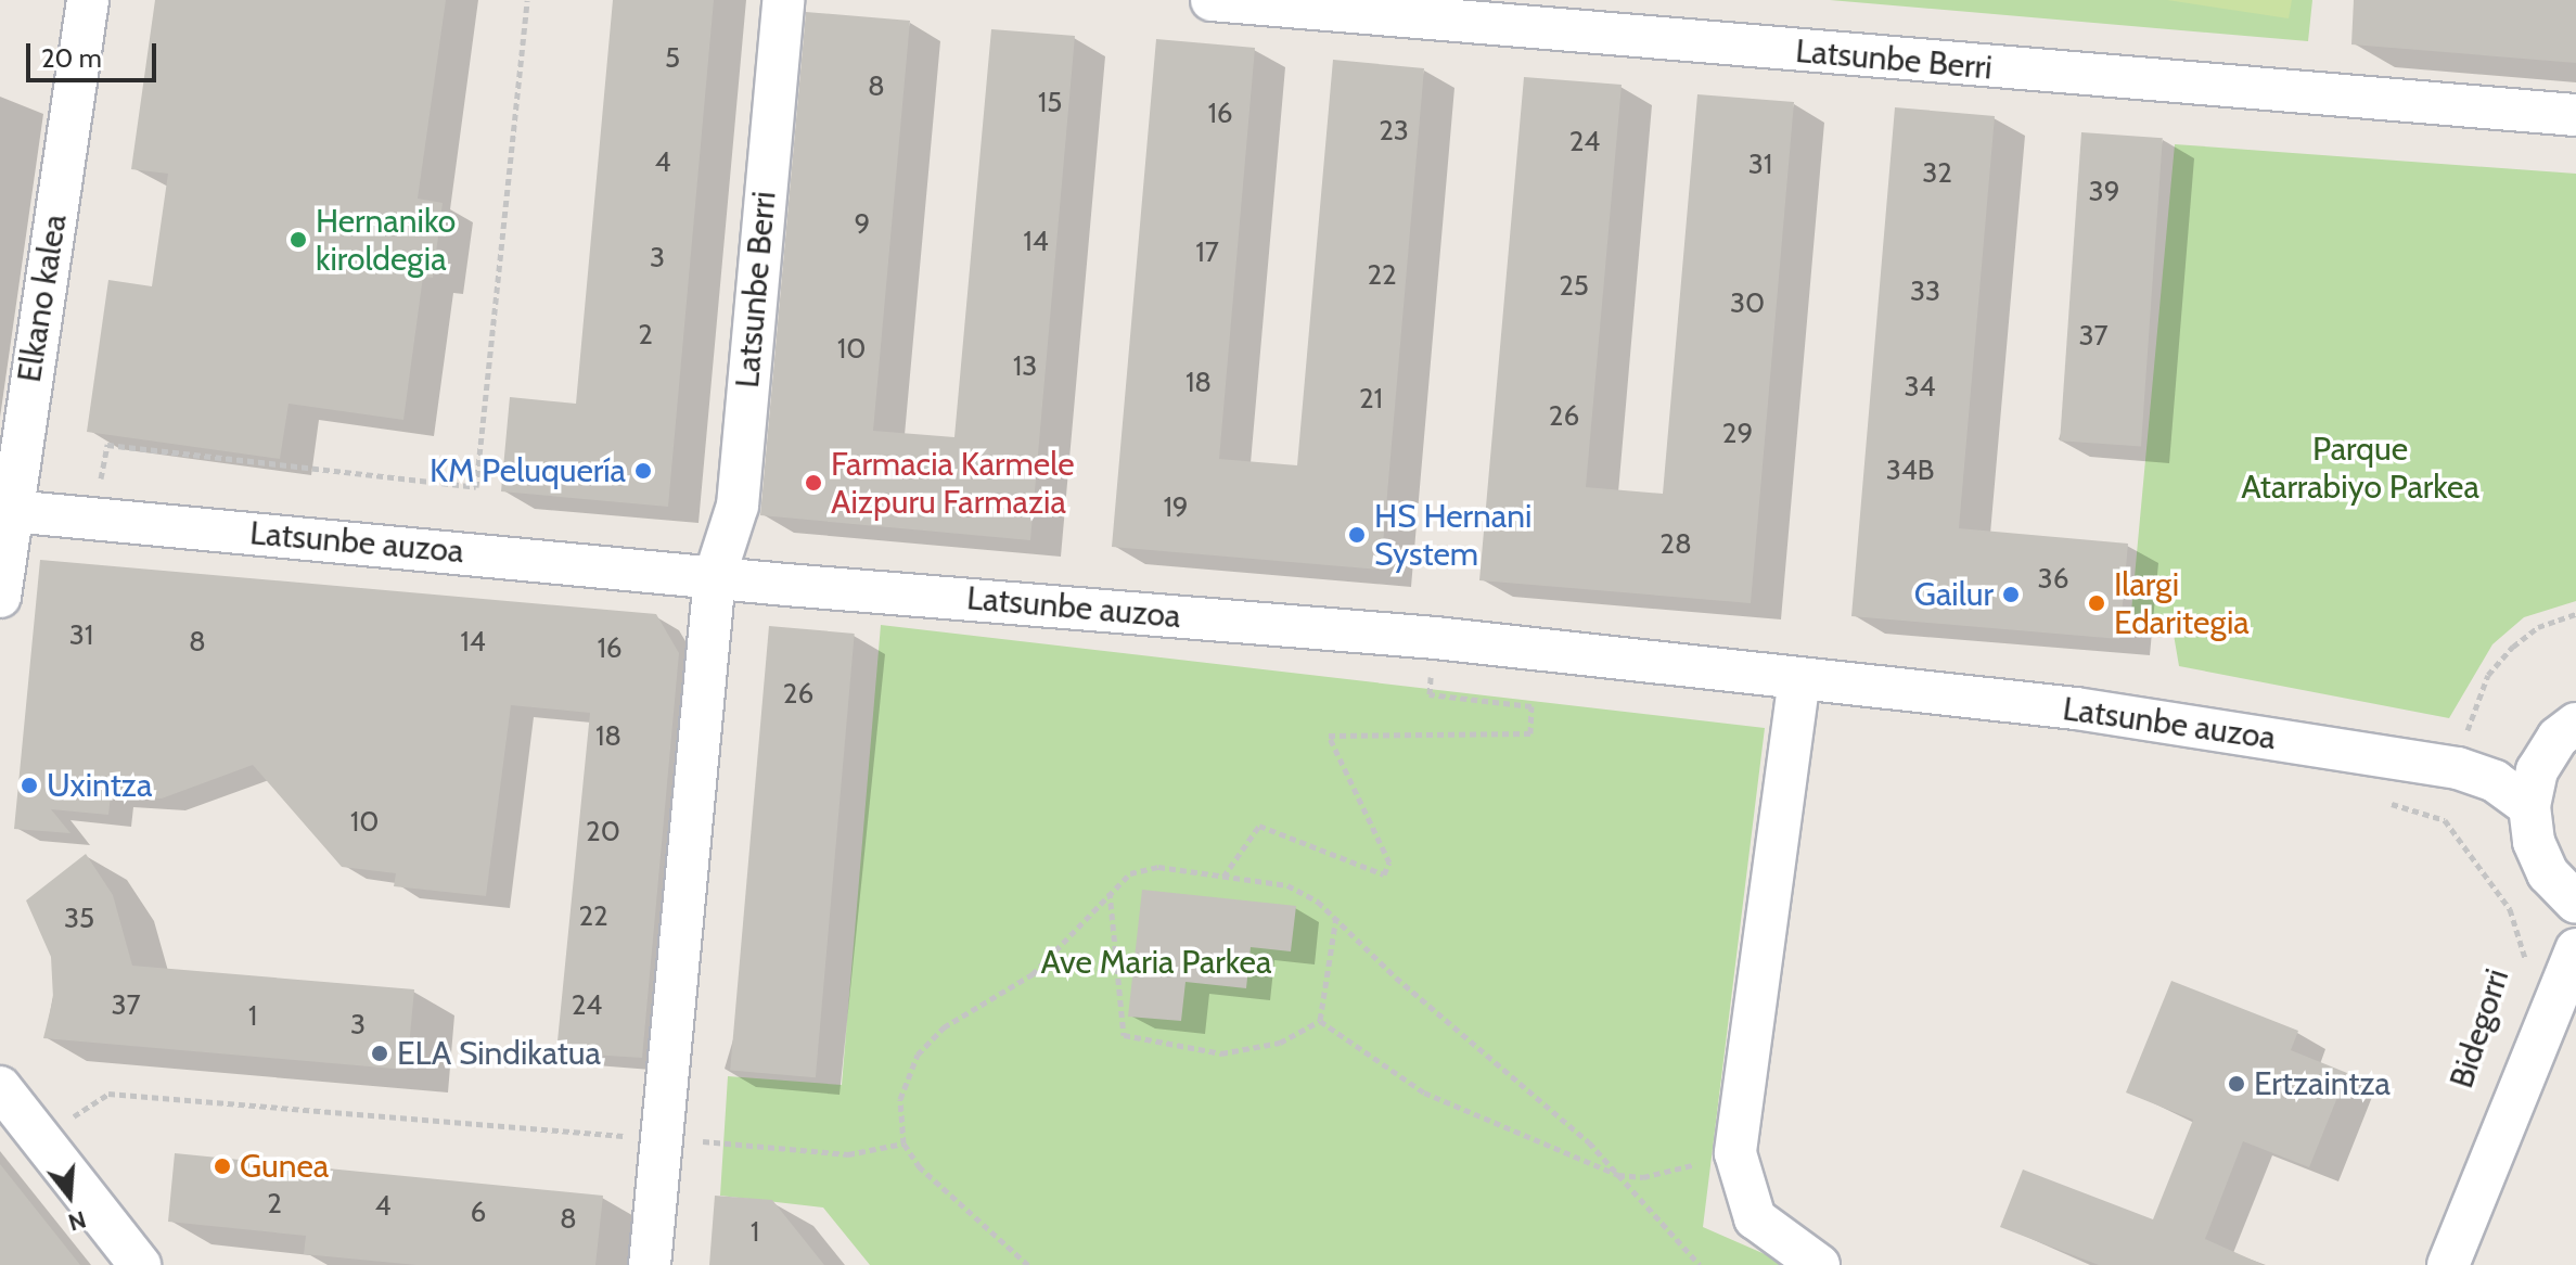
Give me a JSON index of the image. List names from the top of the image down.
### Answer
{
  "streets": {
    "street": ["Latsunbe Berri", "Elkano kalea", "Latsunbe auzoa"],
    "path": ["Bidegorri"]
  },
  "crossings": [
    ["Latsunbe Berri", "Latsunbe auzoa"],
    ["Elkano kalea", "Latsunbe auzoa"],
    ["Latsunbe auzoa", "Bidegorri"]
  ],
  "parks": ["Parque Atarrabiyo Parkea", "Ave Maria Parkea"],
  "places": [
    "Hernaniko kiroldegia",
    "KM Peluquería",
    "Farmacia Karmele Aizpuru Farmazia",
    "HS Hernani System",
    "Gailur",
    "Ilargi Edaritegia",
    "Uxintza",
    "ELA Sindikatua",
    "Ertzaintza",
    "Gunea"
  ],
  "house_numbers": [
    "5",
    "8",
    "15",
    "16",
    "23",
    "24",
    "4",
    "31",
    "32",
    "39",
    "9",
    "14",
    "17",
    "3",
    "22",
    "25",
    "33",
    "30",
    "2",
    "37",
    "10",
    "13",
    "18",
    "34",
    "21",
    "26",
    "29",
    "34B",
    "19",
    "28",
    "36",
    "31",
    "8",
    "14",
    "16",
    "26",
    "18",
    "10",
    "20",
    "22",
    "35",
    "37",
    "24",
    "1",
    "3",
    "2",
    "4",
    "6",
    "8",
    "1"
  ],
  "scale_bar": "20 m",
  "north": "bottom"
}
